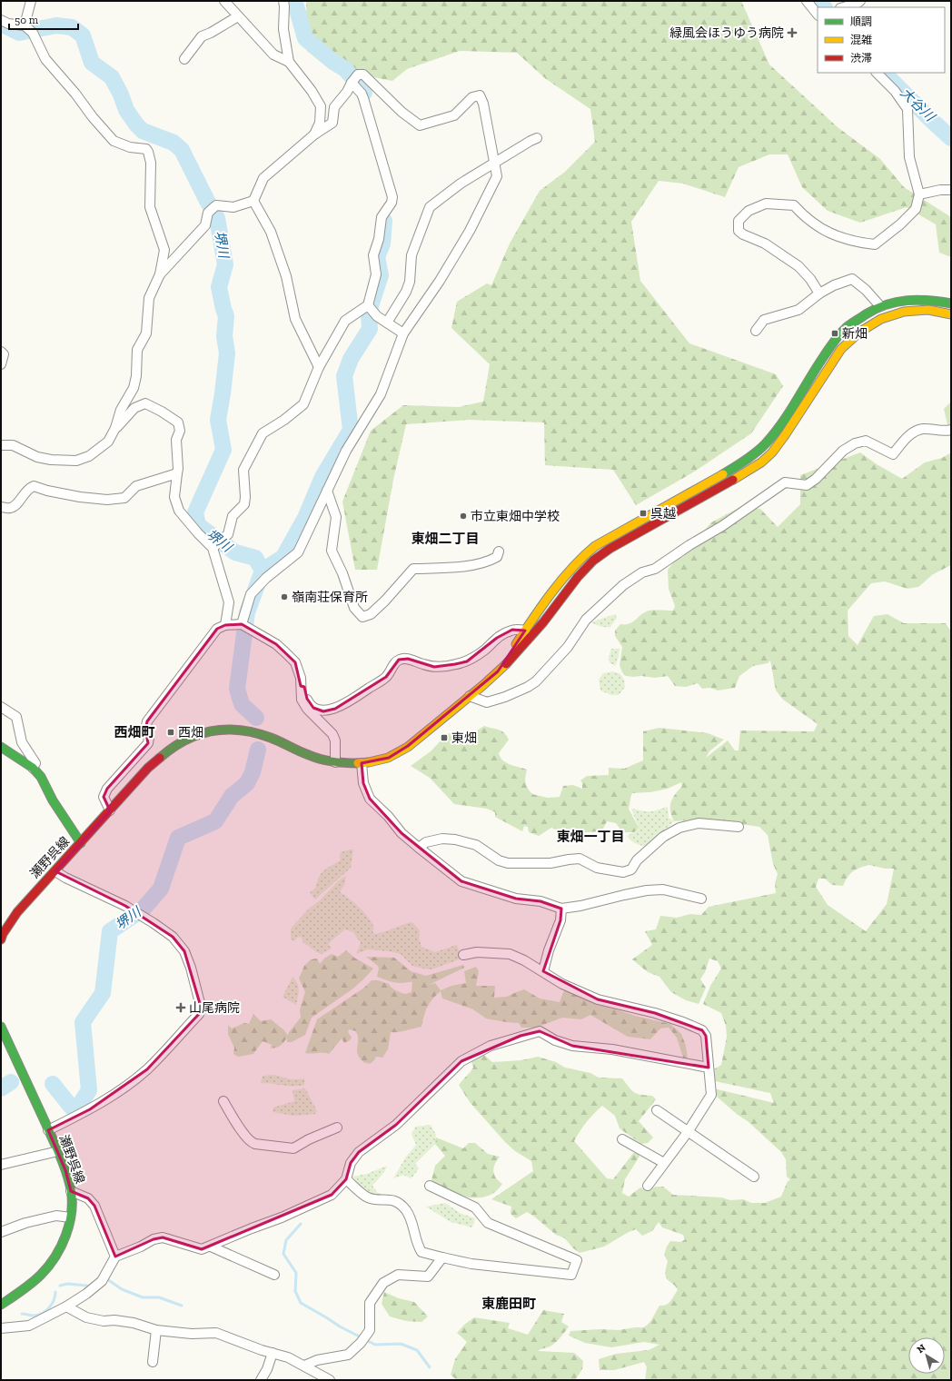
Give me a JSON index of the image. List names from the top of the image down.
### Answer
{
  "streets": {
    "street": ["瀬野呉線"]
  },
  "districts": [
    "東畑二丁目",
    "西畑町",
    "東畑一丁目",
    "東鹿田町"
  ],
  "water": ["大谷川", "堺川"],
  "places": {
    "health": ["緑風会ほうゆう病院", "山尾病院"],
    "transit": [
      "新畑",
      "呉越",
      "西畑",
      "東畑"
    ],
    "other": ["市立東畑中学校", "嶺南荘保育所"]
  },
  "legend": ["順調", "混雑", "渋滞"],
  "scale_bar": "50 m",
  "north": "top left"
}
